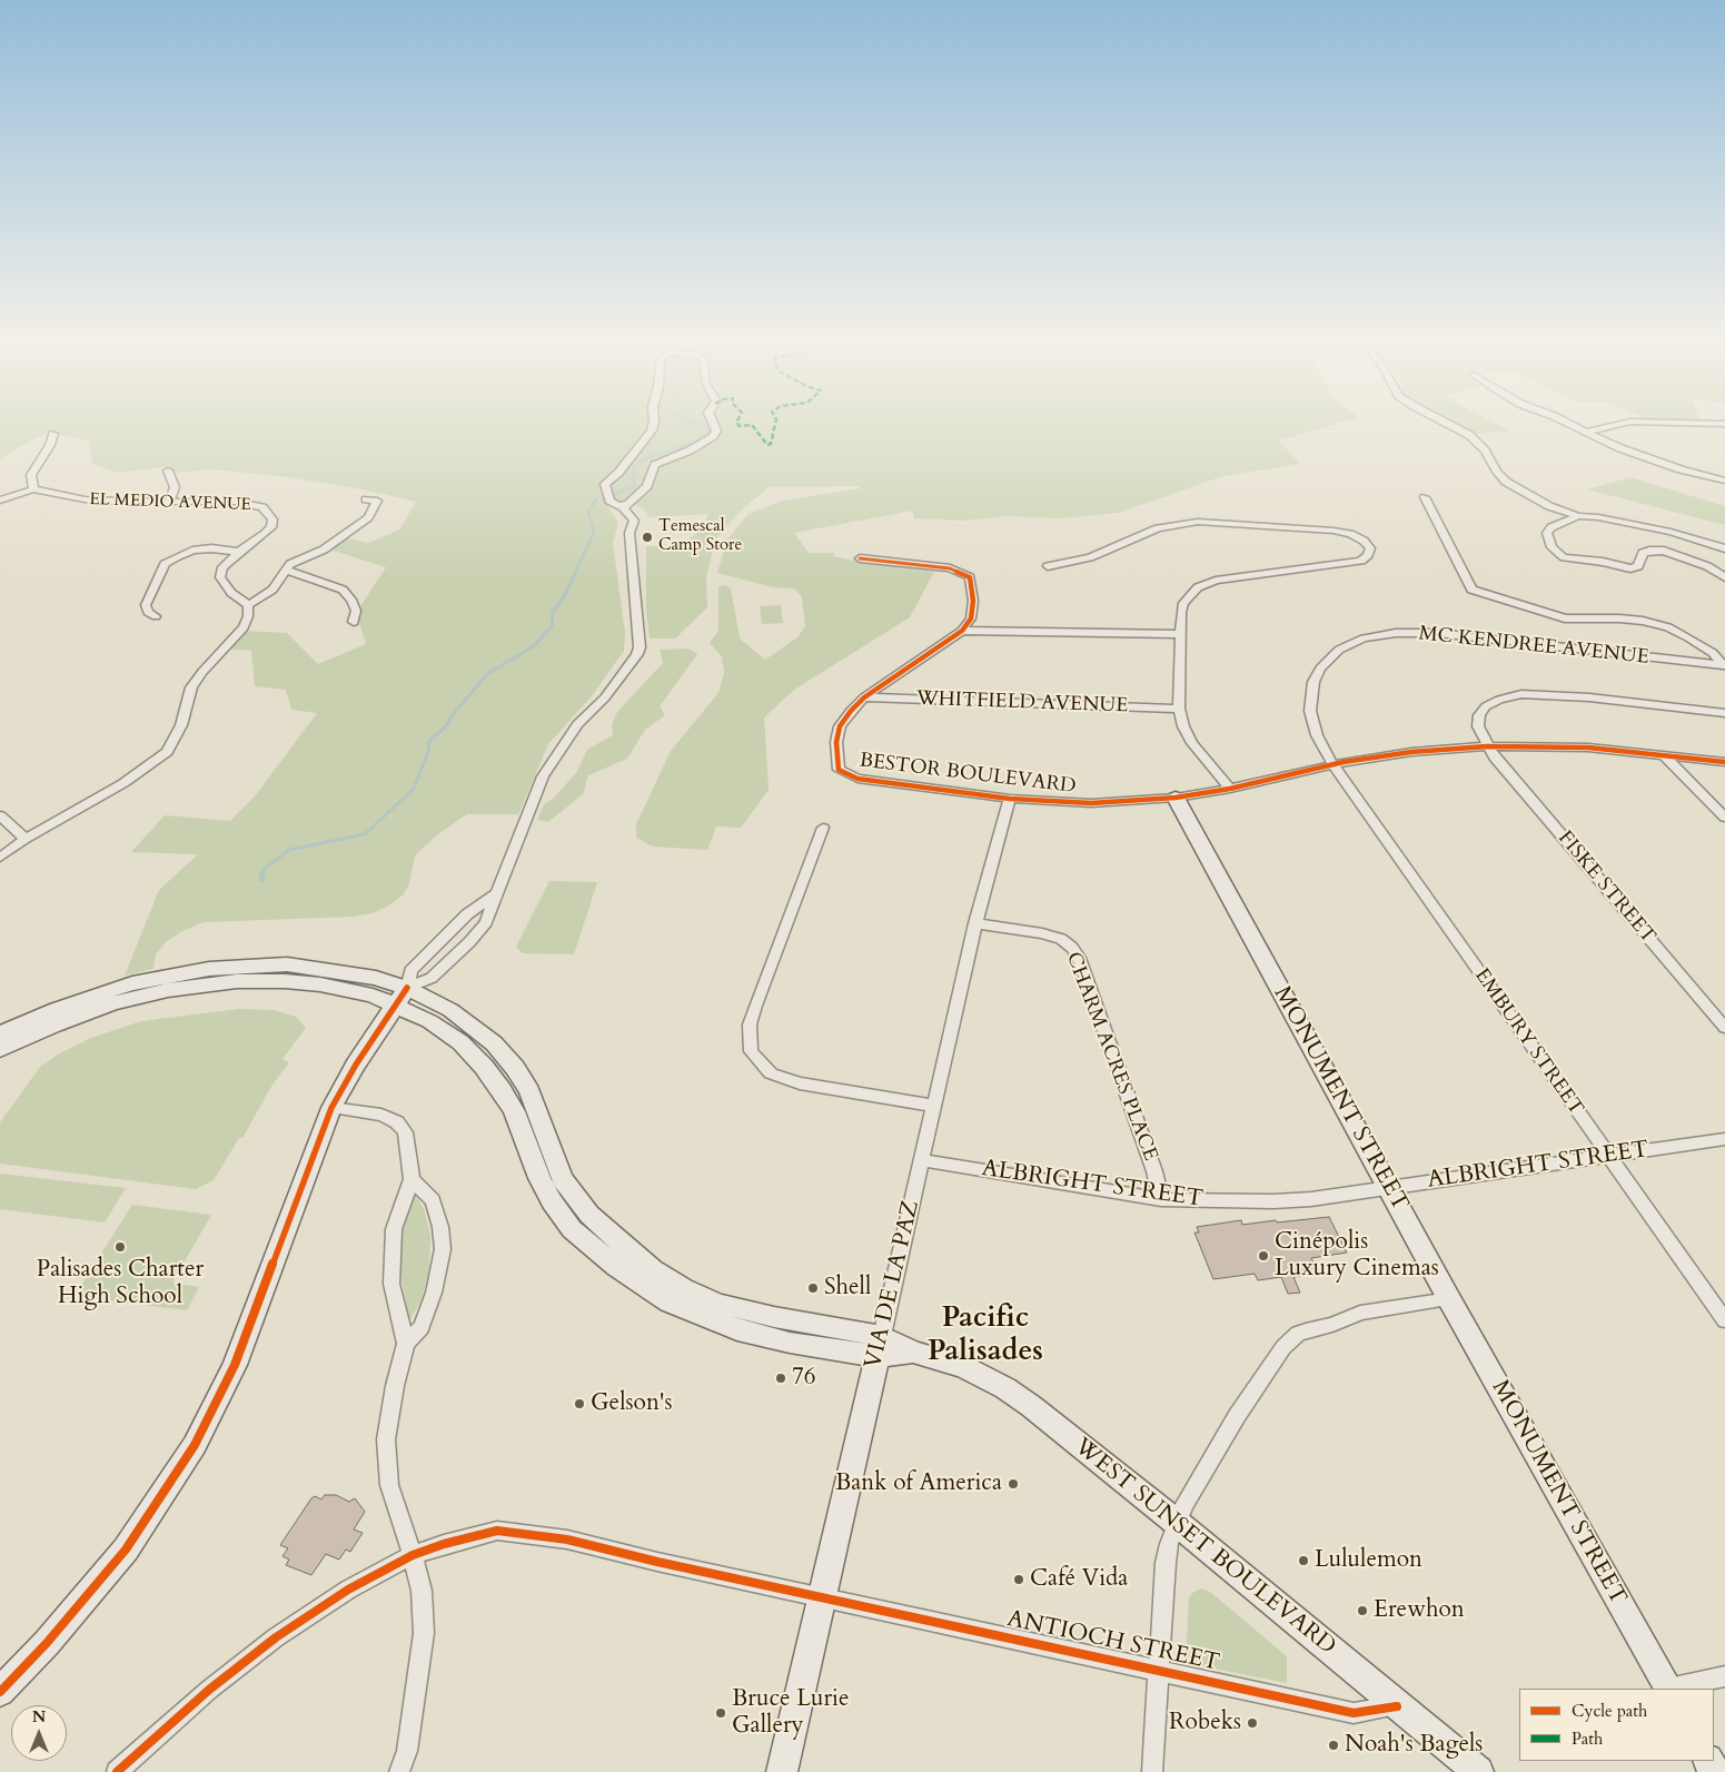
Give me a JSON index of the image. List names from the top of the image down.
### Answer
{
  "streets": {
    "main road": ["MONUMENT STREET", "VIA DE LA PAZ", "WEST SUNSET BOULEVARD"],
    "street": [
      "EL MEDIO AVENUE",
      "MC KENDREE AVENUE",
      "WHITFIELD AVENUE",
      "BESTOR BOULEVARD",
      "FISKE STREET",
      "EMBURY STREET",
      "CHARM ACRES PLACE",
      "ALBRIGHT STREET",
      "ANTIOCH STREET"
    ]
  },
  "crossings": [
    ["MC KENDREE AVENUE", "BESTOR BOULEVARD"],
    ["MC KENDREE AVENUE", "EMBURY STREET"],
    ["WHITFIELD AVENUE", "BESTOR BOULEVARD"],
    ["BESTOR BOULEVARD", "FISKE STREET"],
    ["BESTOR BOULEVARD", "EMBURY STREET"],
    ["BESTOR BOULEVARD", "MONUMENT STREET"],
    ["BESTOR BOULEVARD", "VIA DE LA PAZ"],
    ["EMBURY STREET", "ALBRIGHT STREET"],
    ["CHARM ACRES PLACE", "ALBRIGHT STREET"],
    ["CHARM ACRES PLACE", "VIA DE LA PAZ"],
    ["MONUMENT STREET", "ALBRIGHT STREET"],
    ["ALBRIGHT STREET", "VIA DE LA PAZ"],
    ["VIA DE LA PAZ", "WEST SUNSET BOULEVARD"],
    ["VIA DE LA PAZ", "ANTIOCH STREET"],
    ["WEST SUNSET BOULEVARD", "ANTIOCH STREET"]
  ],
  "districts": ["Pacific Palisades"],
  "places": [
    "Temescal Camp Store",
    "Palisades Charter High School",
    "Cinépolis Luxury Cinemas",
    "Shell",
    "76",
    "Gelson's",
    "Bank of America",
    "Lululemon",
    "Café Vida",
    "Erewhon",
    "Bruce Lurie Gallery",
    "Robeks",
    "Noah's Bagels"
  ],
  "legend": ["Cycle path", "Path"],
  "north": "top"
}
